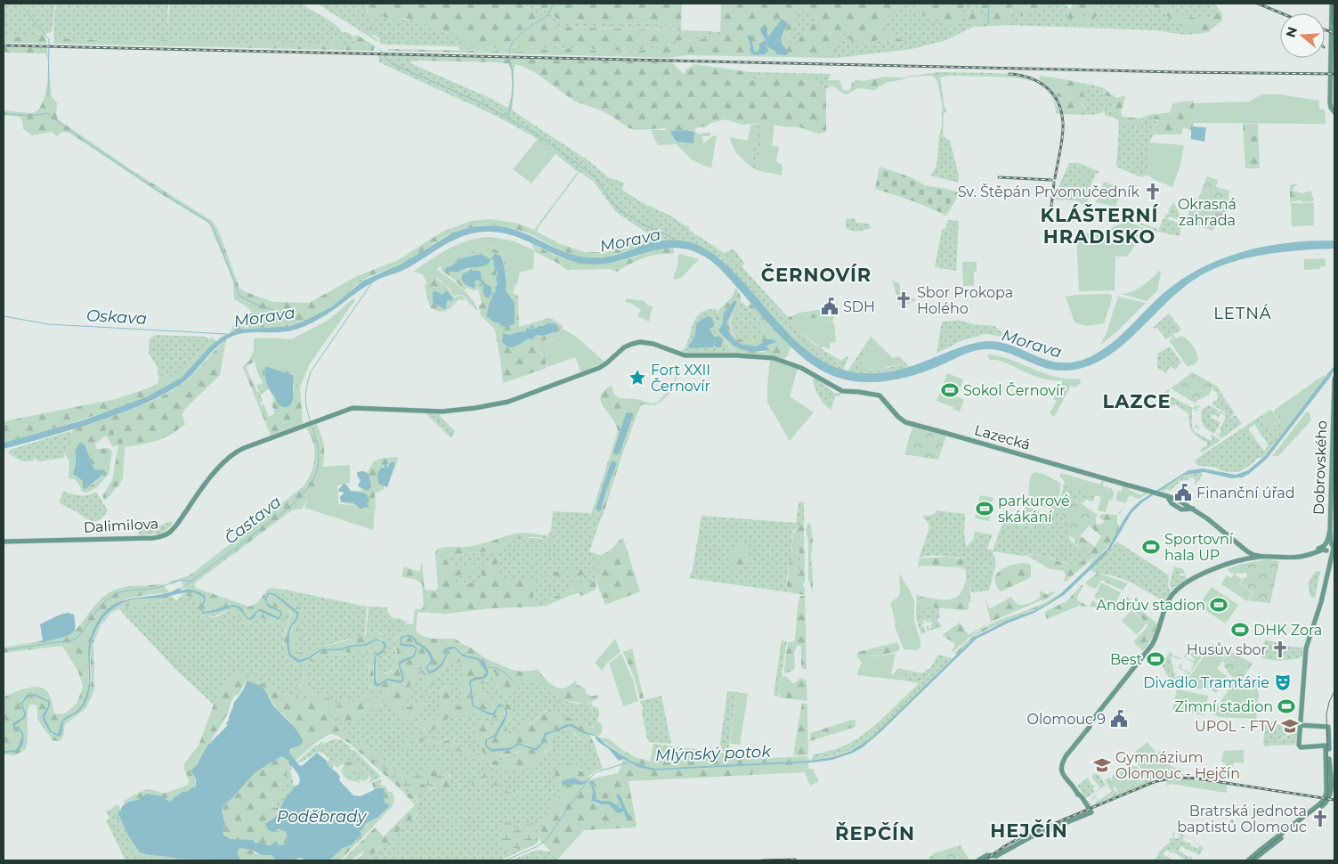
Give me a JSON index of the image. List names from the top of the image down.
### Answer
{
  "streets": {
    "main road": ["Lazecká", "Dobrovského", "Dalimilova"]
  },
  "crossings": [
    ["Lazecká", "Dalimilova"]
  ],
  "districts": [
    "KLÁŠTERNÍ HRADISKO",
    "ČERNOVÍR",
    "LETNÁ",
    "LAZCE",
    "HEJČÍN",
    "ŘEPČÍN"
  ],
  "water": [
    "Morava",
    "Oskava",
    "Častava",
    "Mlýnský potok",
    "Poděbrady"
  ],
  "parks": ["Okrasná zahrada"],
  "places": {
    "church": [
      "Sv. Štěpán Prvomučedník",
      "Sbor Prokopa Holého",
      "Husův sbor",
      "Bratrská jednota baptistů Olomouc"
    ],
    "public building": ["SDH", "Finanční úřad", "Olomouc 9"],
    "place": ["Fort XXII Černovír"],
    "sports": [
      "Sokol Černovír",
      "parkurové skákání",
      "Sportovní hala UP",
      "Andrův stadion",
      "DHK Zora",
      "Best",
      "Zimní stadion"
    ],
    "theatre": ["Divadlo Tramtárie"],
    "school or university": ["UPOL - FTV", "Gymnázium Olomouc - Hejčín"]
  },
  "north": "left"
}
